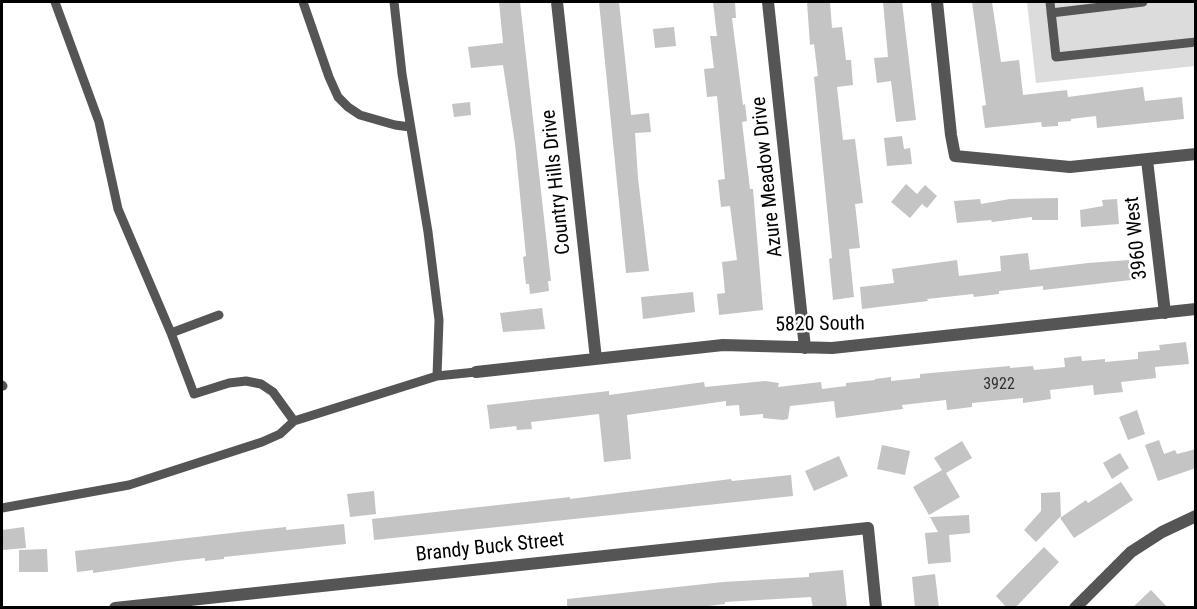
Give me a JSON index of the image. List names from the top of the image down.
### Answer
{
  "streets": {
    "street": [
      "Azure Meadow Drive",
      "Country Hills Drive",
      "3960 West",
      "5820 South",
      "Brandy Buck Street"
    ]
  },
  "crossings": [
    ["Azure Meadow Drive", "5820 South"],
    ["Country Hills Drive", "5820 South"],
    ["3960 West", "5820 South"]
  ],
  "house_numbers": ["3922"]
}
